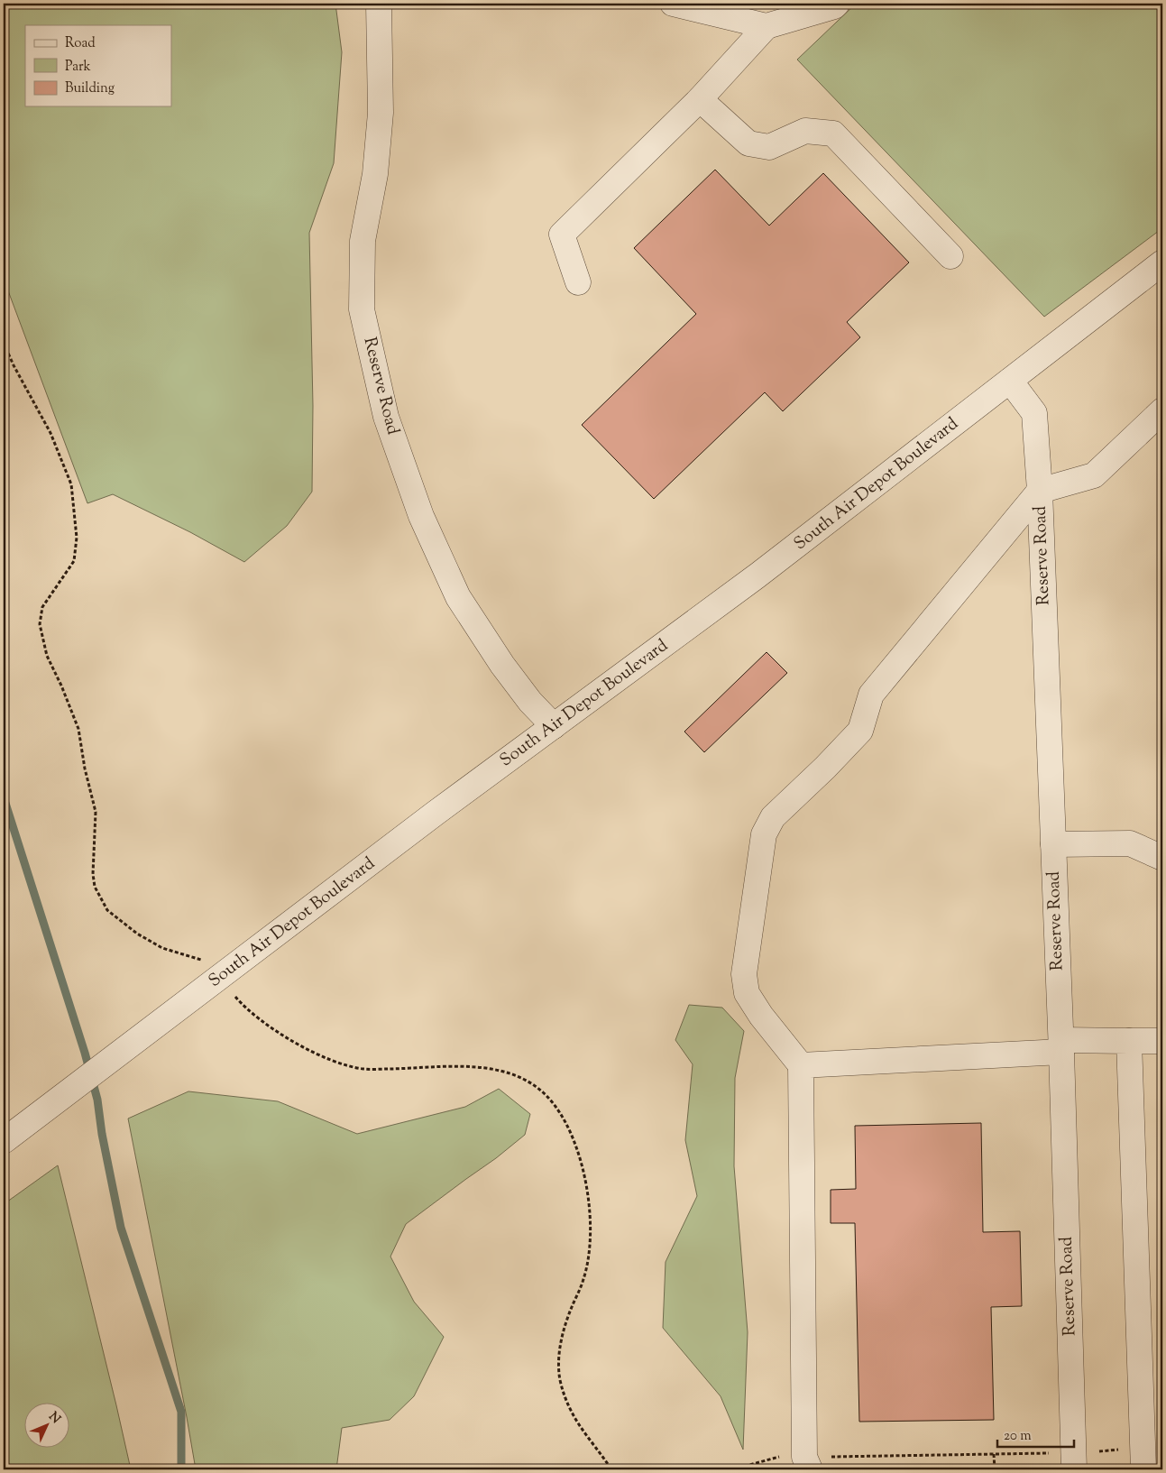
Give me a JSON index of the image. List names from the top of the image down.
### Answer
{
  "streets": {
    "street": ["Reserve Road", "South Air Depot Boulevard"]
  },
  "crossings": [
    ["Reserve Road", "South Air Depot Boulevard"]
  ],
  "legend": ["Road", "Park", "Building"],
  "scale_bar": "20 m",
  "north": "top right"
}
